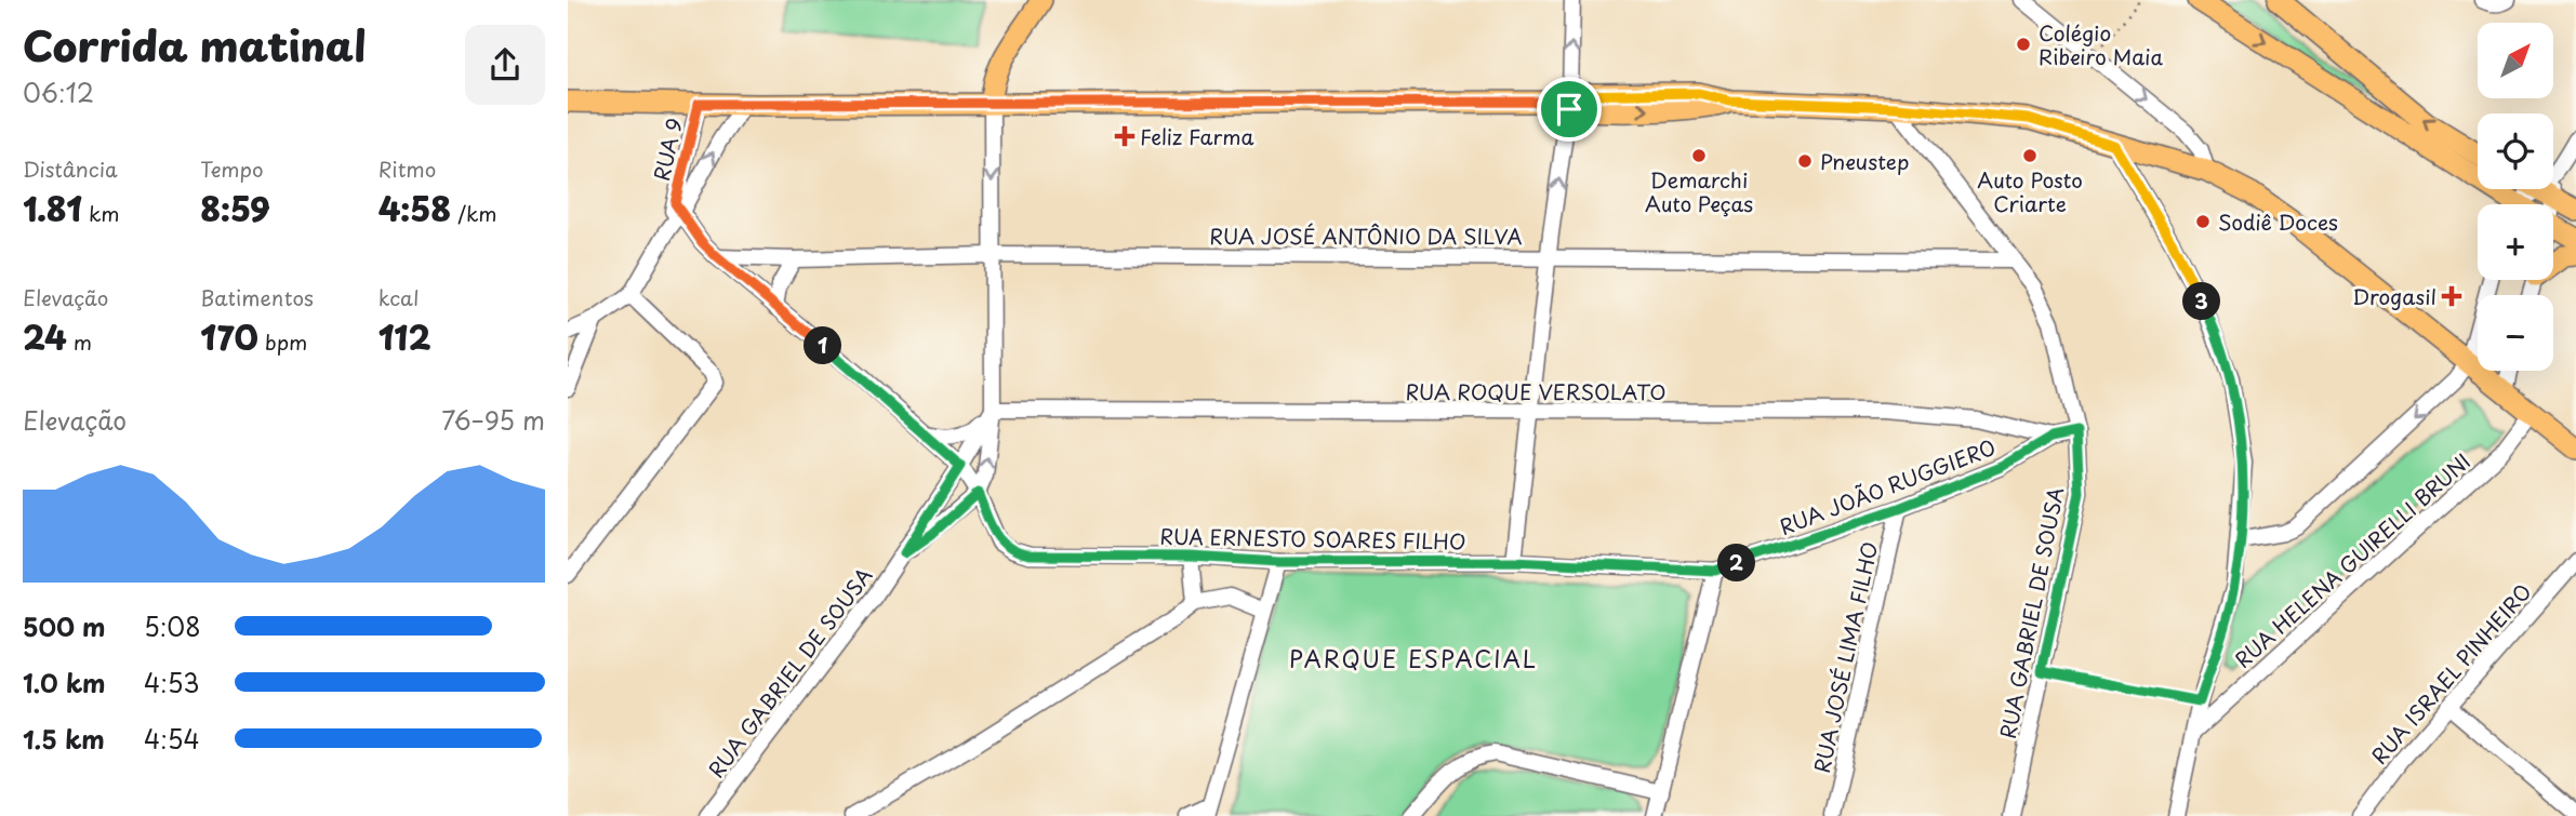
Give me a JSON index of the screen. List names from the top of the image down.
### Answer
{
  "streets": {
    "street": [
      "RUA 9",
      "RUA JOSÉ ANTÔNIO DA SILVA",
      "RUA ROQUE VERSOLATO",
      "RUA JOÃO RUGGIERO",
      "RUA ERNESTO SOARES FILHO",
      "RUA HELENA GUIRELLI BRUNI",
      "RUA GABRIEL DE SOUSA",
      "RUA JOSÉ LIMA FILHO",
      "RUA ISRAEL PINHEIRO"
    ]
  },
  "crossings": [
    ["RUA 9", "RUA ERNESTO SOARES FILHO"],
    ["RUA JOSÉ ANTÔNIO DA SILVA", "RUA ERNESTO SOARES FILHO"],
    ["RUA JOSÉ ANTÔNIO DA SILVA", "RUA GABRIEL DE SOUSA"],
    ["RUA ROQUE VERSOLATO", "RUA JOÃO RUGGIERO"],
    ["RUA ROQUE VERSOLATO", "RUA GABRIEL DE SOUSA"],
    ["RUA JOÃO RUGGIERO", "RUA ERNESTO SOARES FILHO"],
    ["RUA JOÃO RUGGIERO", "RUA JOSÉ LIMA FILHO"],
    ["RUA ERNESTO SOARES FILHO", "RUA GABRIEL DE SOUSA"]
  ],
  "districts": ["PARQUE ESPACIAL"],
  "places": {
    "other": [
      "Colégio Ribeiro Maia",
      "Demarchi Auto Peças",
      "Auto Posto Criarte",
      "Pneustep",
      "Sodiê Doces"
    ],
    "health": ["Feliz Farma", "Drogasil"]
  },
  "north": "top right",
  "page": {
    "heading": ["Corrida matinal", "06:12"],
    "map_buttons": ["+", "−"],
    "stats": [
      ["Distância", "1.81 km"],
      ["Tempo", "8:59"],
      ["Ritmo", "4:58 /km"],
      ["Elevação", "24 m"],
      ["Batimentos", "170 bpm"],
      ["kcal", "112"]
    ],
    "pins": ["3", "1", "2"],
    "chart": ["Elevação", "76–95 m"],
    "list": [
      {
        "name": "500 m",
        "note": "5:08"
      },
      {
        "name": "1.0 km",
        "note": "4:53"
      },
      {
        "name": "1.5 km",
        "note": "4:54"
      }
    ]
  }
}
